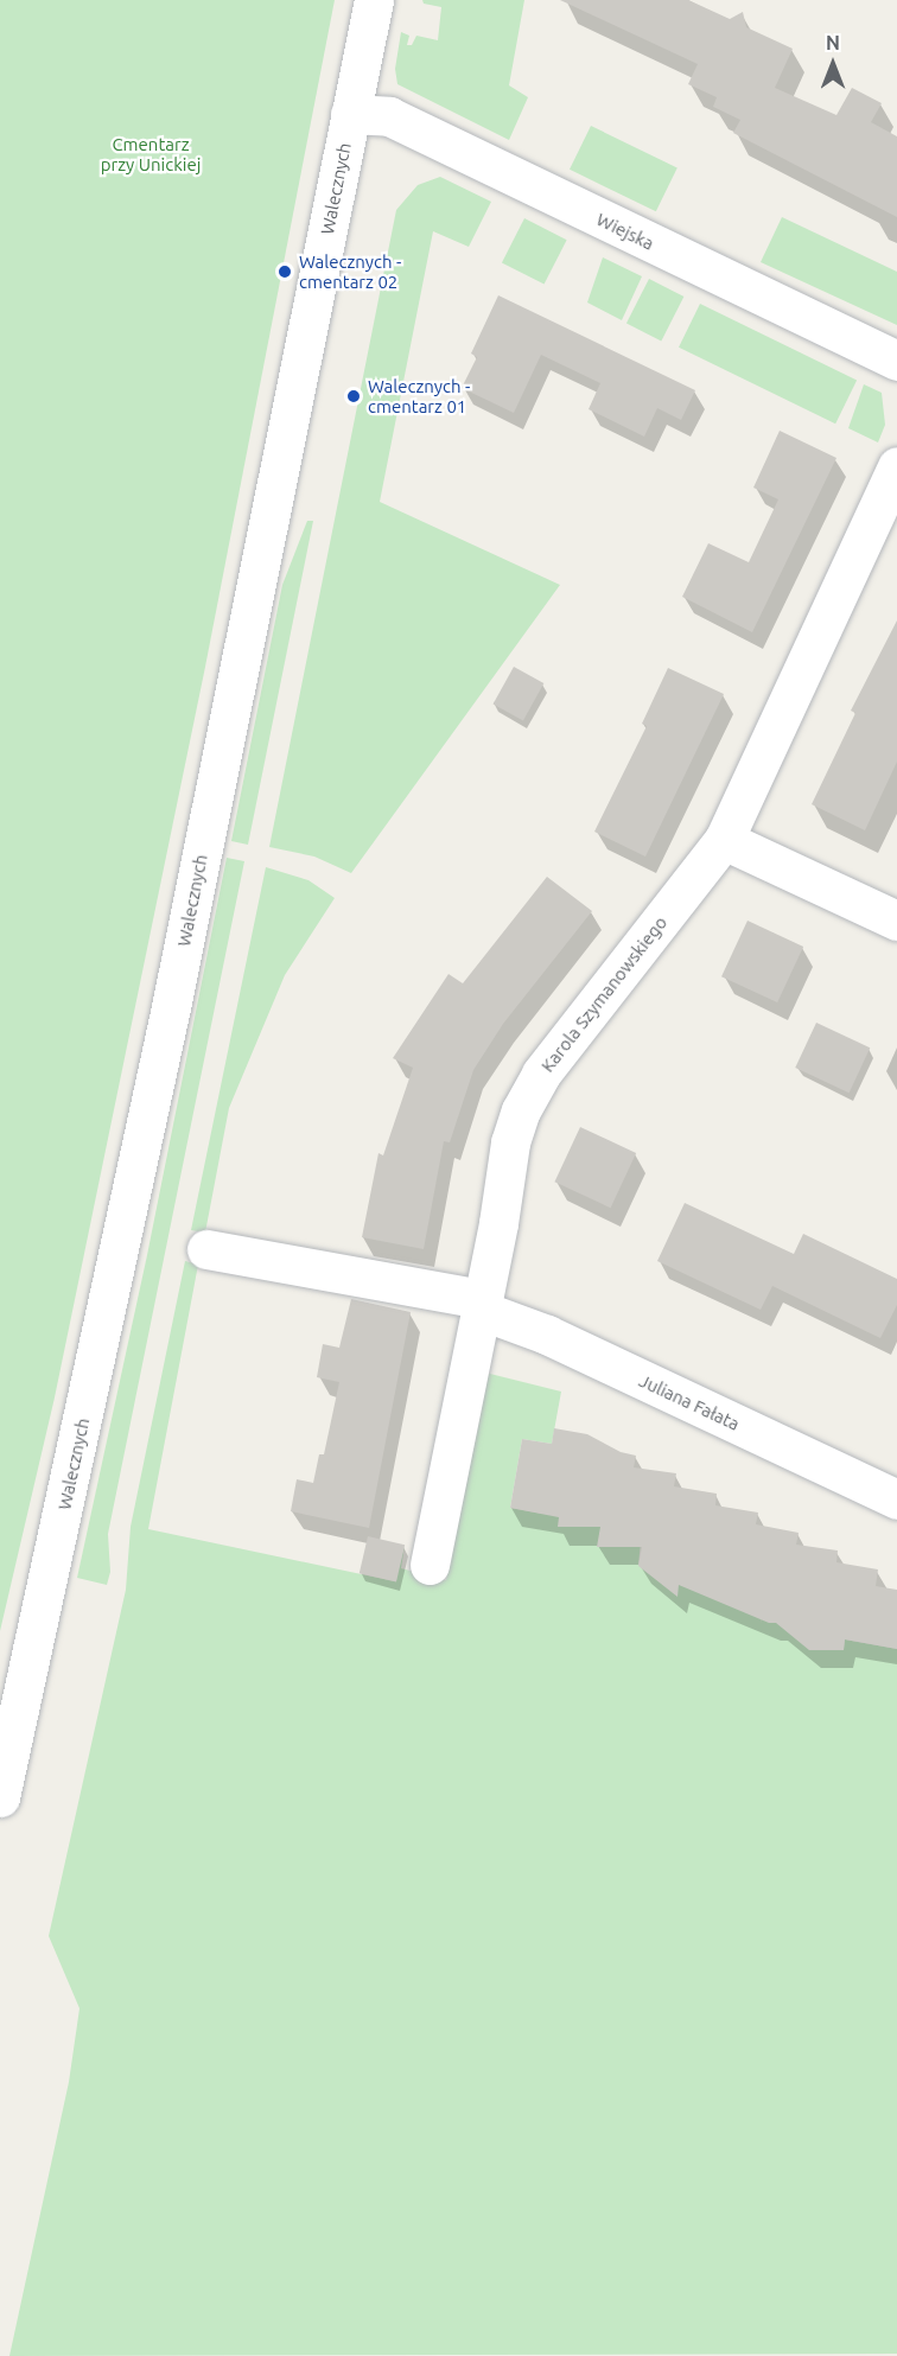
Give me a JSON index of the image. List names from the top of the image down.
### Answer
{
  "streets": {
    "street": [
      "Walecznych",
      "Wiejska",
      "Karola Szymanowskiego",
      "Juliana Fałata"
    ]
  },
  "crossings": [
    ["Walecznych", "Wiejska"],
    ["Karola Szymanowskiego", "Juliana Fałata"]
  ],
  "parks": ["Cmentarz przy Unickiej"],
  "places": ["Walecznych - cmentarz 02", "Walecznych - cmentarz 01"],
  "north": "top"
}
